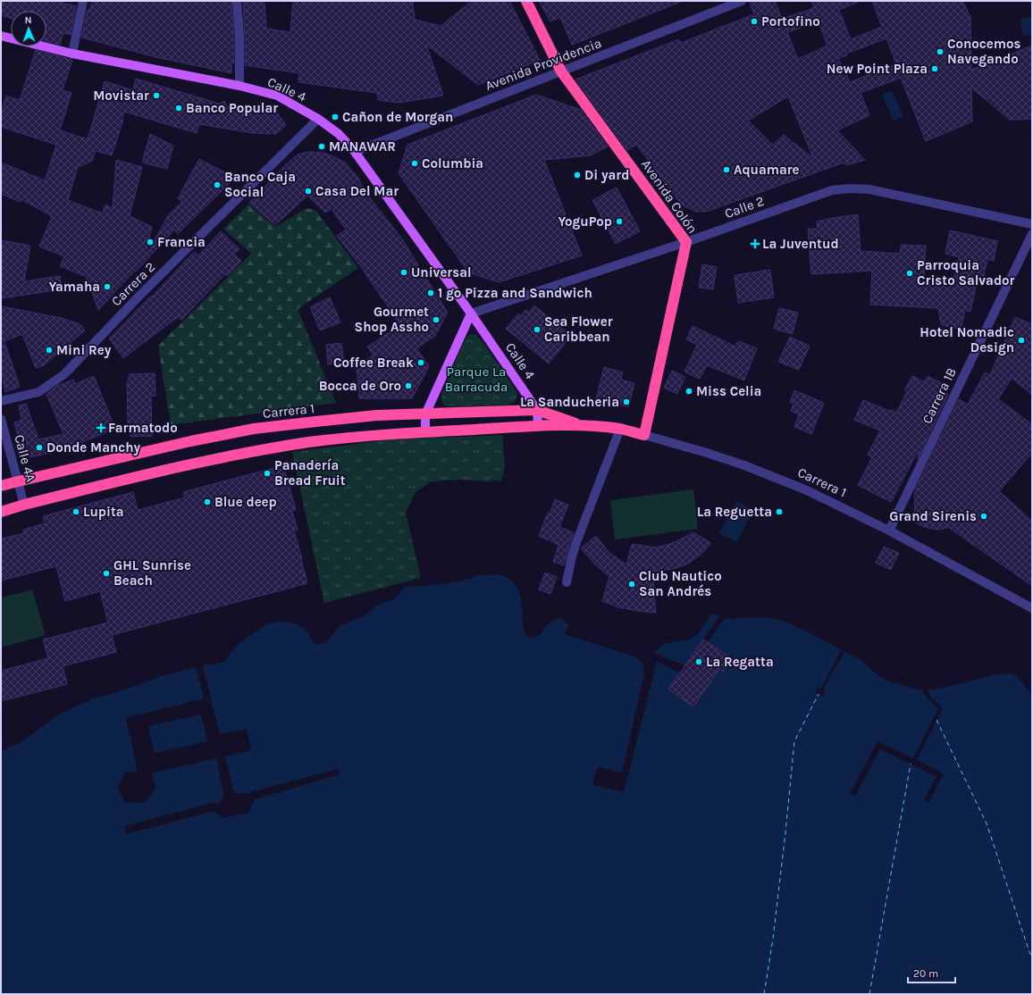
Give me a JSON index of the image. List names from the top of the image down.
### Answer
{
  "streets": {
    "highway": ["Avenida Colón", "Carrera 1"],
    "main road": ["Calle 4"],
    "street": [
      "Avenida Providencia",
      "Calle 2",
      "Carrera 2",
      "Carrera 1B",
      "Calle 4A"
    ]
  },
  "crossings": [
    ["Avenida Providencia", "Calle 4"],
    ["Avenida Providencia", "Avenida Colón"],
    ["Calle 4", "Calle 2"],
    ["Calle 4", "Carrera 2"],
    ["Calle 4", "Carrera 1"],
    ["Avenida Colón", "Calle 2"],
    ["Avenida Colón", "Carrera 1"],
    ["Carrera 1B", "Carrera 1"],
    ["Carrera 1", "Calle 4A"]
  ],
  "parks": ["Parque La Barracuda"],
  "places": {
    "other": [
      "Portofino",
      "Conocemos Navegando",
      "New Point Plaza",
      "Movistar",
      "Banco Popular",
      "Cañon de Morgan",
      "MANAWAR",
      "Columbia",
      "Aquamare",
      "Di yard",
      "Banco Caja Social",
      "Casa Del Mar",
      "YoguPop",
      "Francia",
      "Universal",
      "Parroquia Cristo Salvador",
      "Yamaha",
      "1 go Pizza and Sandwich",
      "Gourmet Shop Assho",
      "Sea Flower Caribbean",
      "Hotel Nomadic Design",
      "Mini Rey",
      "Coffee Break",
      "Bocca de Oro",
      "Miss Celia",
      "La Sanducheria",
      "Donde Manchy",
      "Panadería Bread Fruit",
      "Blue deep",
      "Lupita",
      "La Reguetta",
      "Grand Sirenis",
      "GHL Sunrise Beach",
      "Club Nautico San Andrés",
      "La Regatta"
    ],
    "health": ["La Juventud", "Farmatodo"]
  },
  "scale_bar": "20 m",
  "north": "top"
}
